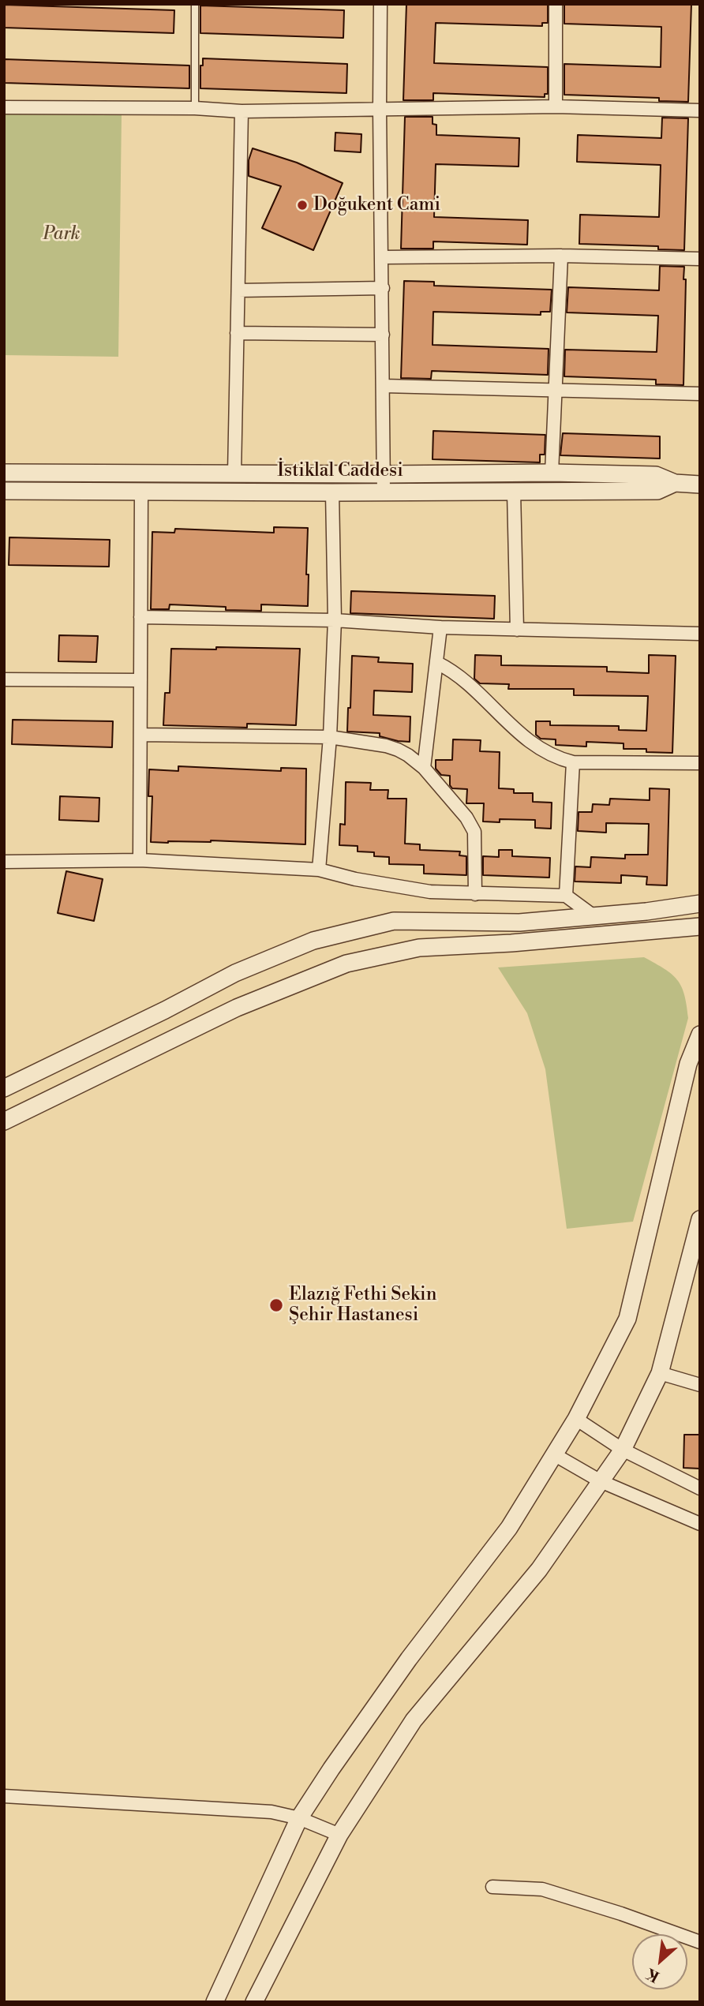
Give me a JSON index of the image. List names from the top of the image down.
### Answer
{
  "streets": {
    "street": ["İstiklal Caddesi"]
  },
  "parks": ["Park"],
  "places": ["Doğukent Cami", "Elazığ Fethi Sekin Şehir Hastanesi"],
  "north": "bottom left"
}
